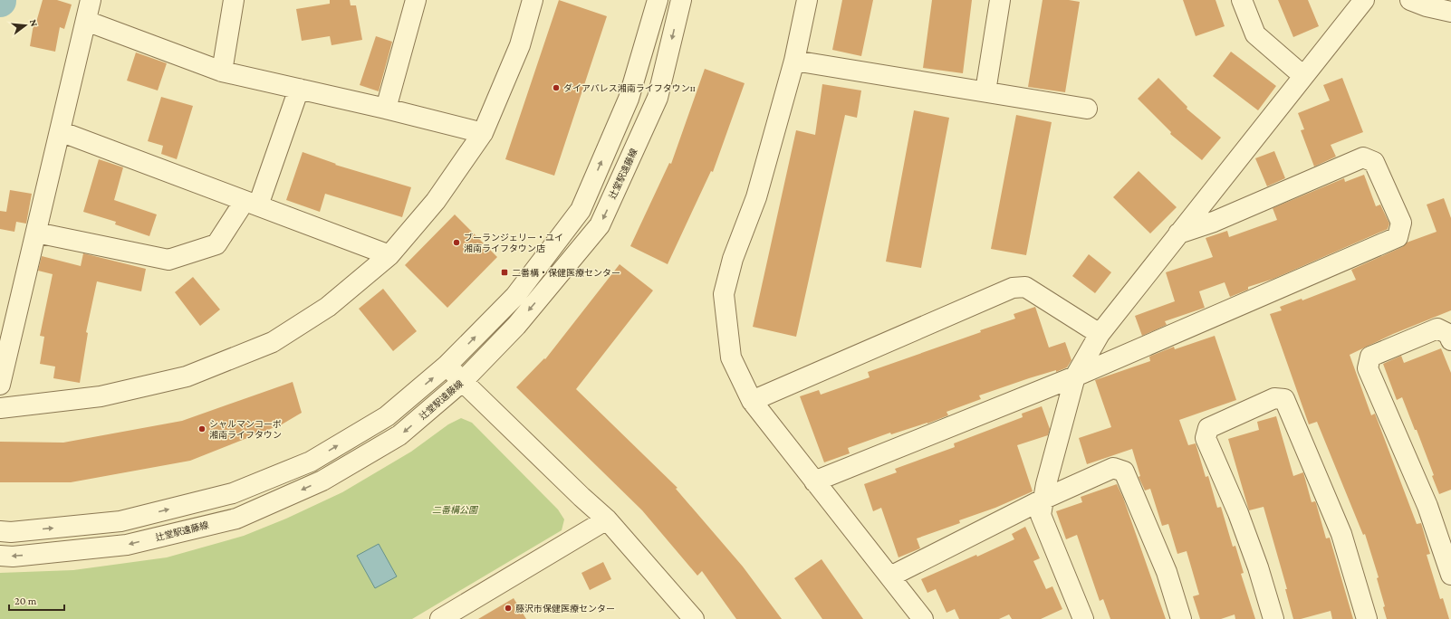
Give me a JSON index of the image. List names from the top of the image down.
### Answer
{
  "streets": {
    "street": ["辻堂駅遠藤線"]
  },
  "parks": ["二番構公園"],
  "places": {
    "other": [
      "ダイアパレス湘南ライフタウンII",
      "ブーランジェリー・ユイ 湘南ライフタウン店",
      "シャルマンコーポ 湘南ライフタウン",
      "藤沢市保健医療センター"
    ],
    "transit": ["二番構・保健医療センター"]
  },
  "scale_bar": "20 m",
  "north": "right"
}
